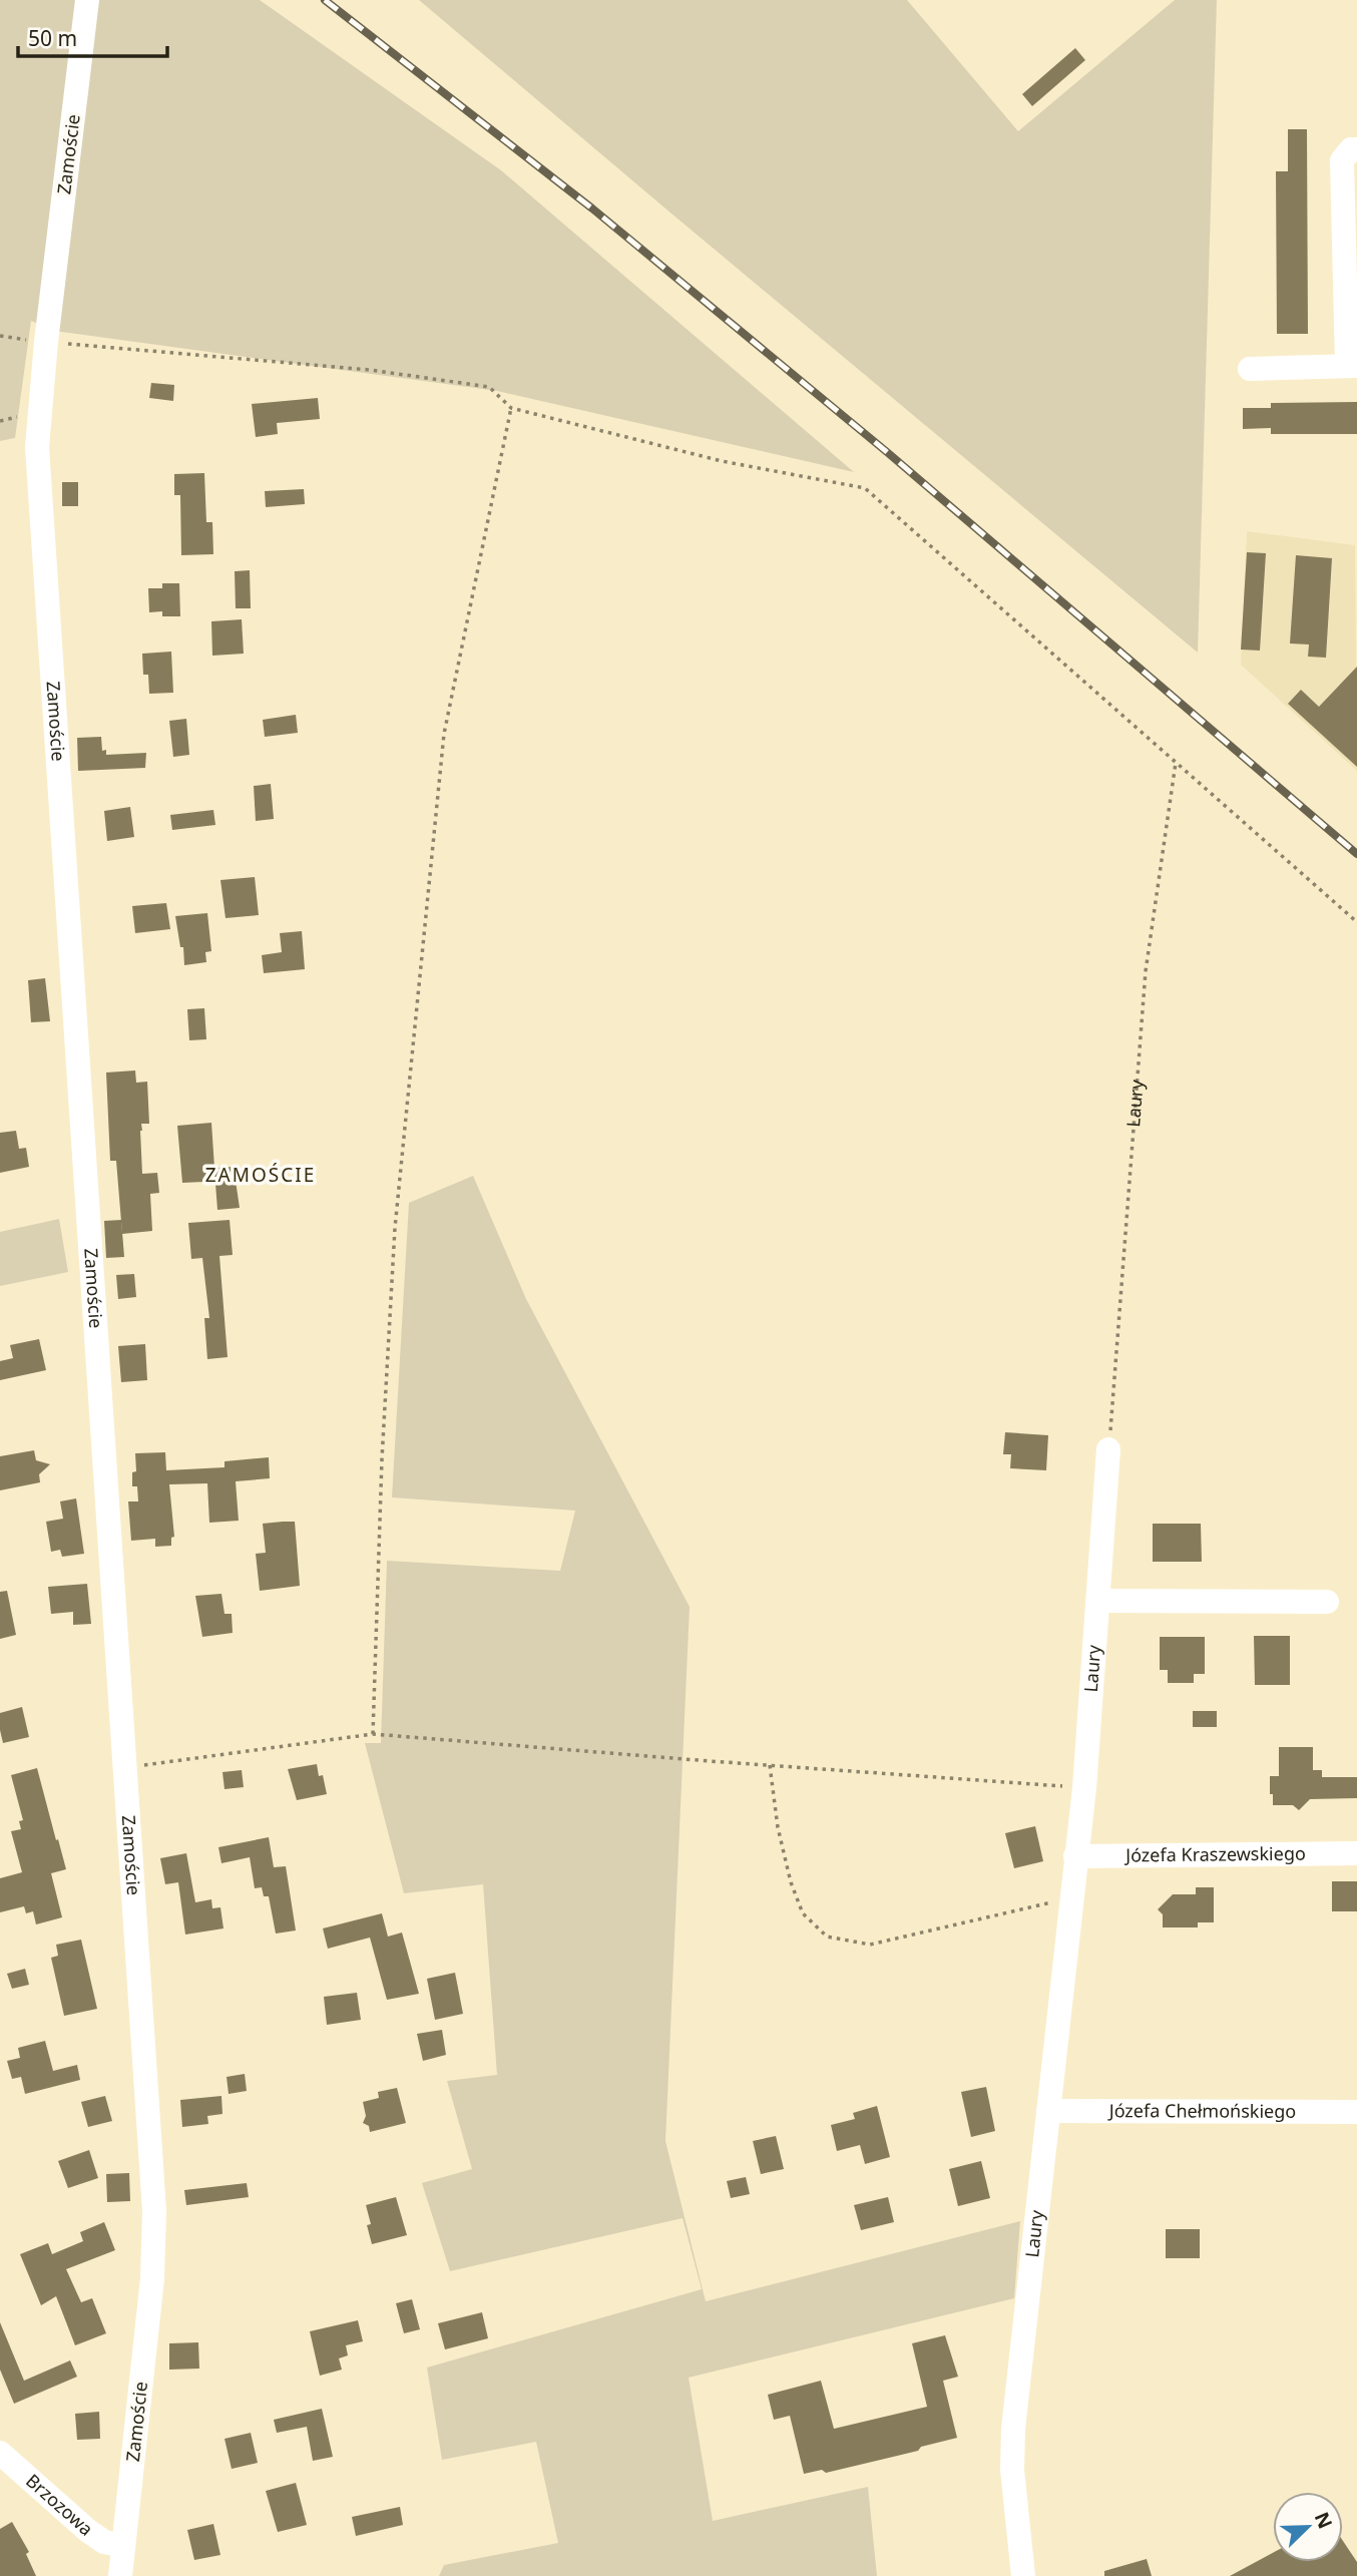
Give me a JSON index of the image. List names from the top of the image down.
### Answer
{
  "streets": {
    "street": [
      "Zamoście",
      "Laury",
      "Józefa Kraszewskiego",
      "Józefa Chełmońskiego",
      "Brzozowa"
    ]
  },
  "crossings": [
    ["Zamoście", "Brzozowa"],
    ["Laury", "Józefa Kraszewskiego"],
    ["Laury", "Józefa Chełmońskiego"]
  ],
  "districts": ["ZAMOŚCIE"],
  "scale_bar": "50 m",
  "north": "top right"
}
